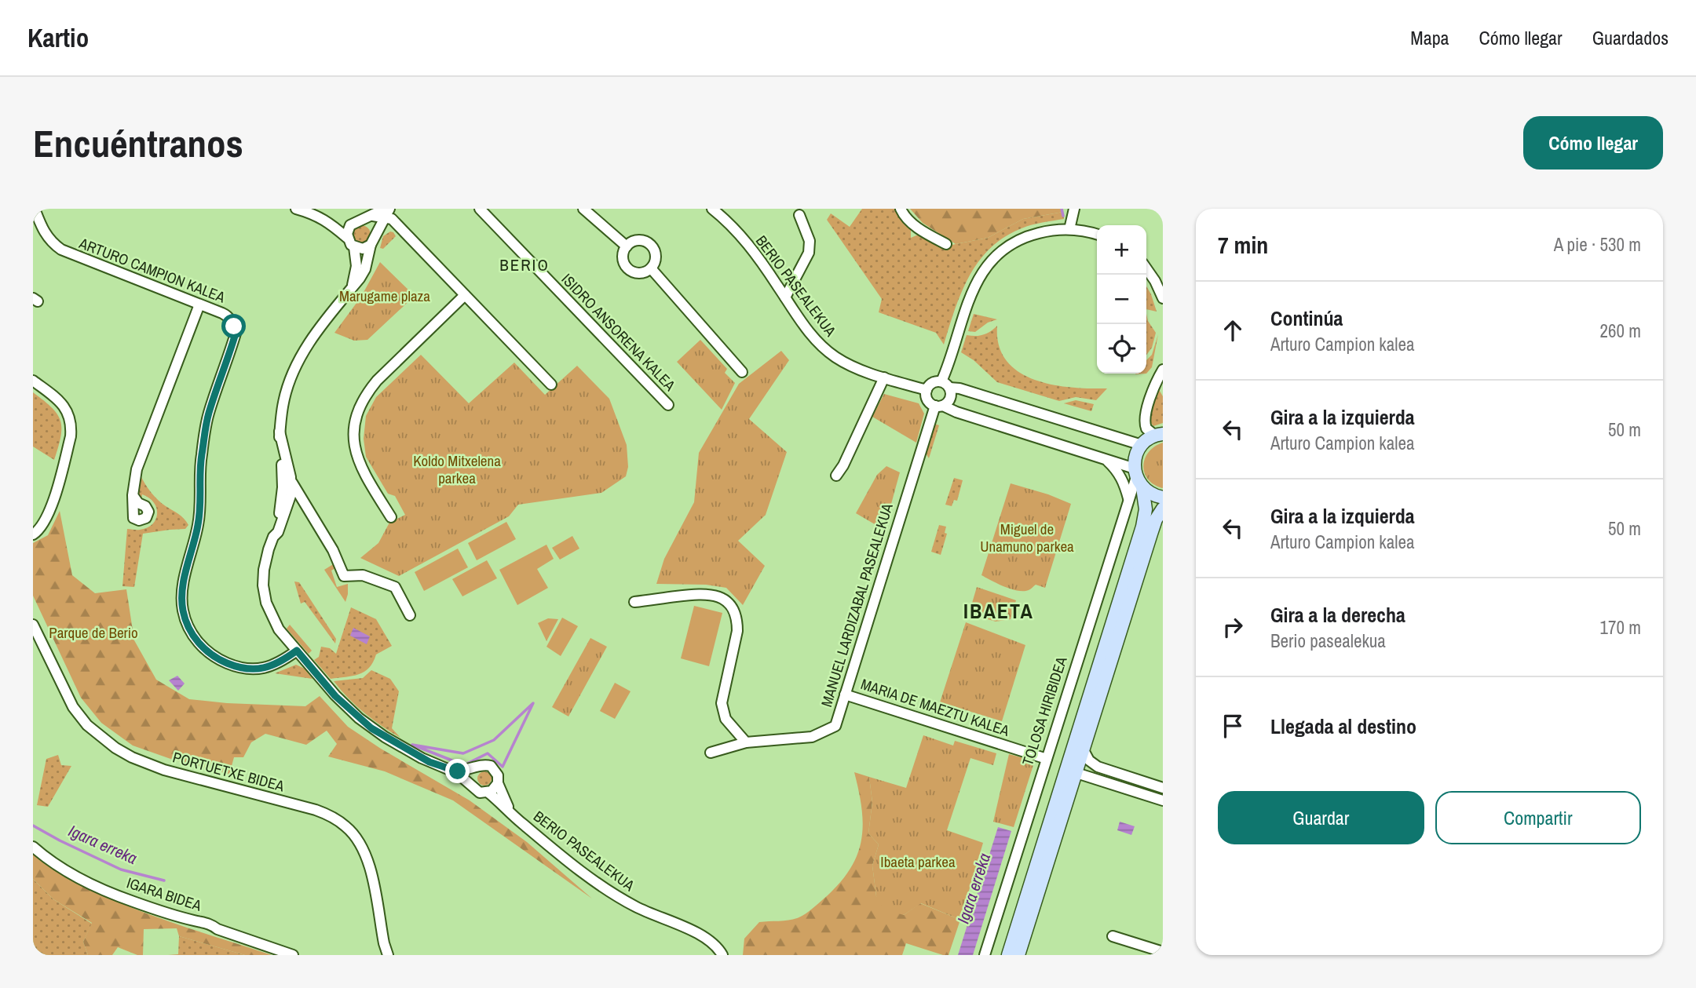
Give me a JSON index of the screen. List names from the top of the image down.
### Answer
{
  "streets": {
    "street": [
      "ARTURO CAMPION KALEA",
      "BERIO PASEALEKUA",
      "ISIDRO ANSORENA KALEA",
      "MANUEL LARDIZABAL PASEALEKUA",
      "MARIA DE MAEZTU KALEA",
      "TOLOSA HIRIBIDEA",
      "PORTUETXE BIDEA",
      "IGARA BIDEA"
    ]
  },
  "crossings": [
    ["ARTURO CAMPION KALEA", "BERIO PASEALEKUA"],
    ["BERIO PASEALEKUA", "MANUEL LARDIZABAL PASEALEKUA"],
    ["MANUEL LARDIZABAL PASEALEKUA", "MARIA DE MAEZTU KALEA"],
    ["MARIA DE MAEZTU KALEA", "TOLOSA HIRIBIDEA"]
  ],
  "districts": ["BERIO", "IBAETA"],
  "water": ["Igara erreka"],
  "parks": [
    "Marugame plaza",
    "Koldo Mitxelena parkea",
    "Miguel de Unamuno parkea",
    "Parque de Berio",
    "Ibaeta parkea"
  ],
  "page": {
    "header": "Kartio",
    "nav": ["Mapa", "Cómo llegar", "Guardados"],
    "buttons": [
      "Cómo llegar",
      ["Guardar", "Compartir"]
    ],
    "title": "Encuéntranos",
    "heading": ["7 min", "A pie · 530 m"],
    "map_buttons": ["+", "−"],
    "list": [
      ["Continúa", "Arturo Campion kalea", "260 m"],
      ["Gira a la izquierda", "Arturo Campion kalea", "50 m"],
      ["Gira a la izquierda", "Arturo Campion kalea", "50 m"],
      ["Gira a la derecha", "Berio pasealekua", "170 m"],
      "Llegada al destino"
    ]
  }
}
